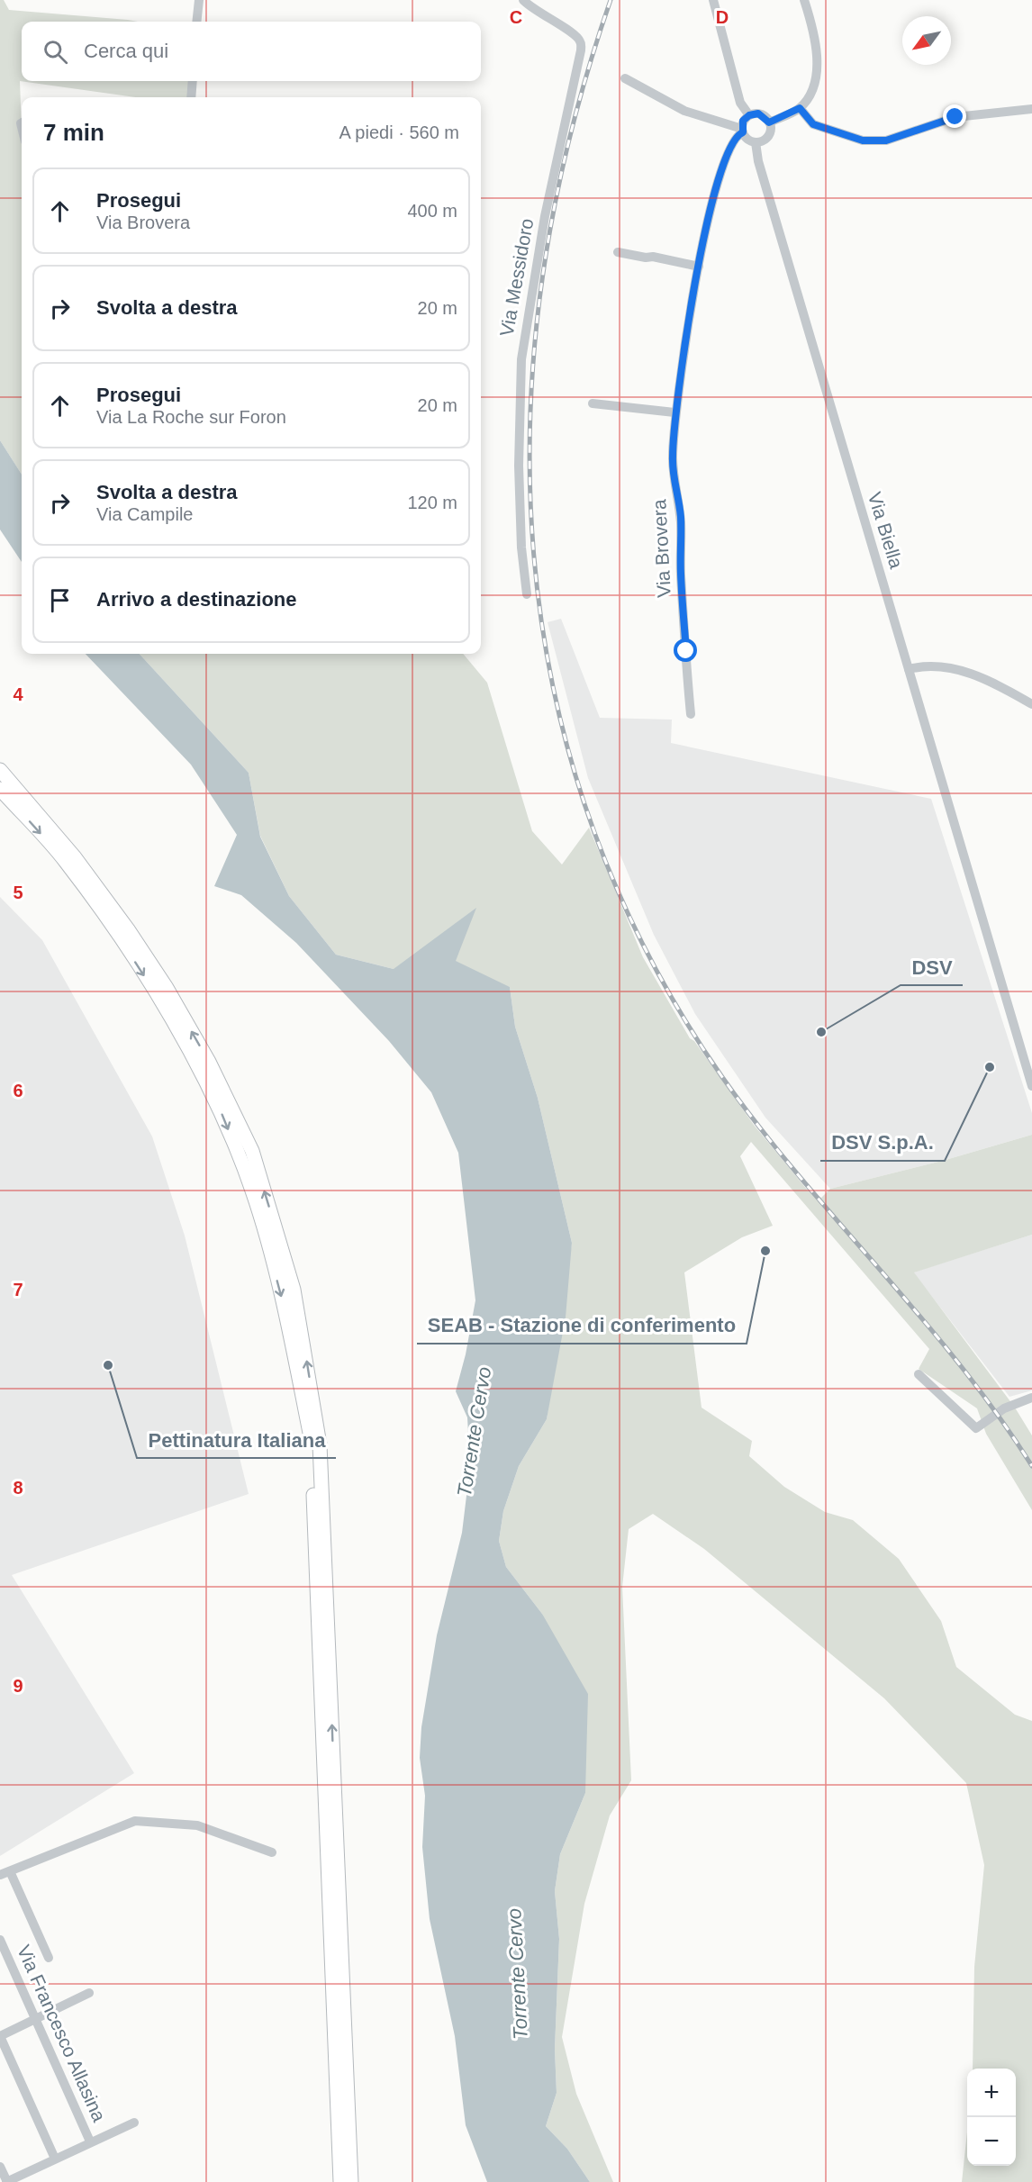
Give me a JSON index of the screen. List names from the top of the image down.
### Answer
{
  "streets": {
    "street": [
      "Via Messidoro",
      "Via Biella",
      "Via Brovera",
      "Via Francesco Allasina"
    ]
  },
  "crossings": [
    ["Via Biella", "Via Brovera"]
  ],
  "water": ["Torrente Cervo"],
  "places": [
    "DSV",
    "DSV S.p.A.",
    "SEAB - Stazione di conferimento",
    "Pettinatura Italiana"
  ],
  "north": "bottom left",
  "page": {
    "search": "Cerca qui",
    "heading": ["7 min", "A piedi · 560 m"],
    "list": [
      ["Prosegui", "Via Brovera", "400 m"],
      ["Svolta a destra", "20 m"],
      ["Prosegui", "Via La Roche sur Foron", "20 m"],
      ["Svolta a destra", "Via Campile", "120 m"],
      "Arrivo a destinazione"
    ],
    "map_buttons": ["+", "−"]
  },
  "grid": {
    "columns": ["C", "D"],
    "rows": [
      "4",
      "5",
      "6",
      "7",
      "8",
      "9"
    ]
  }
}
